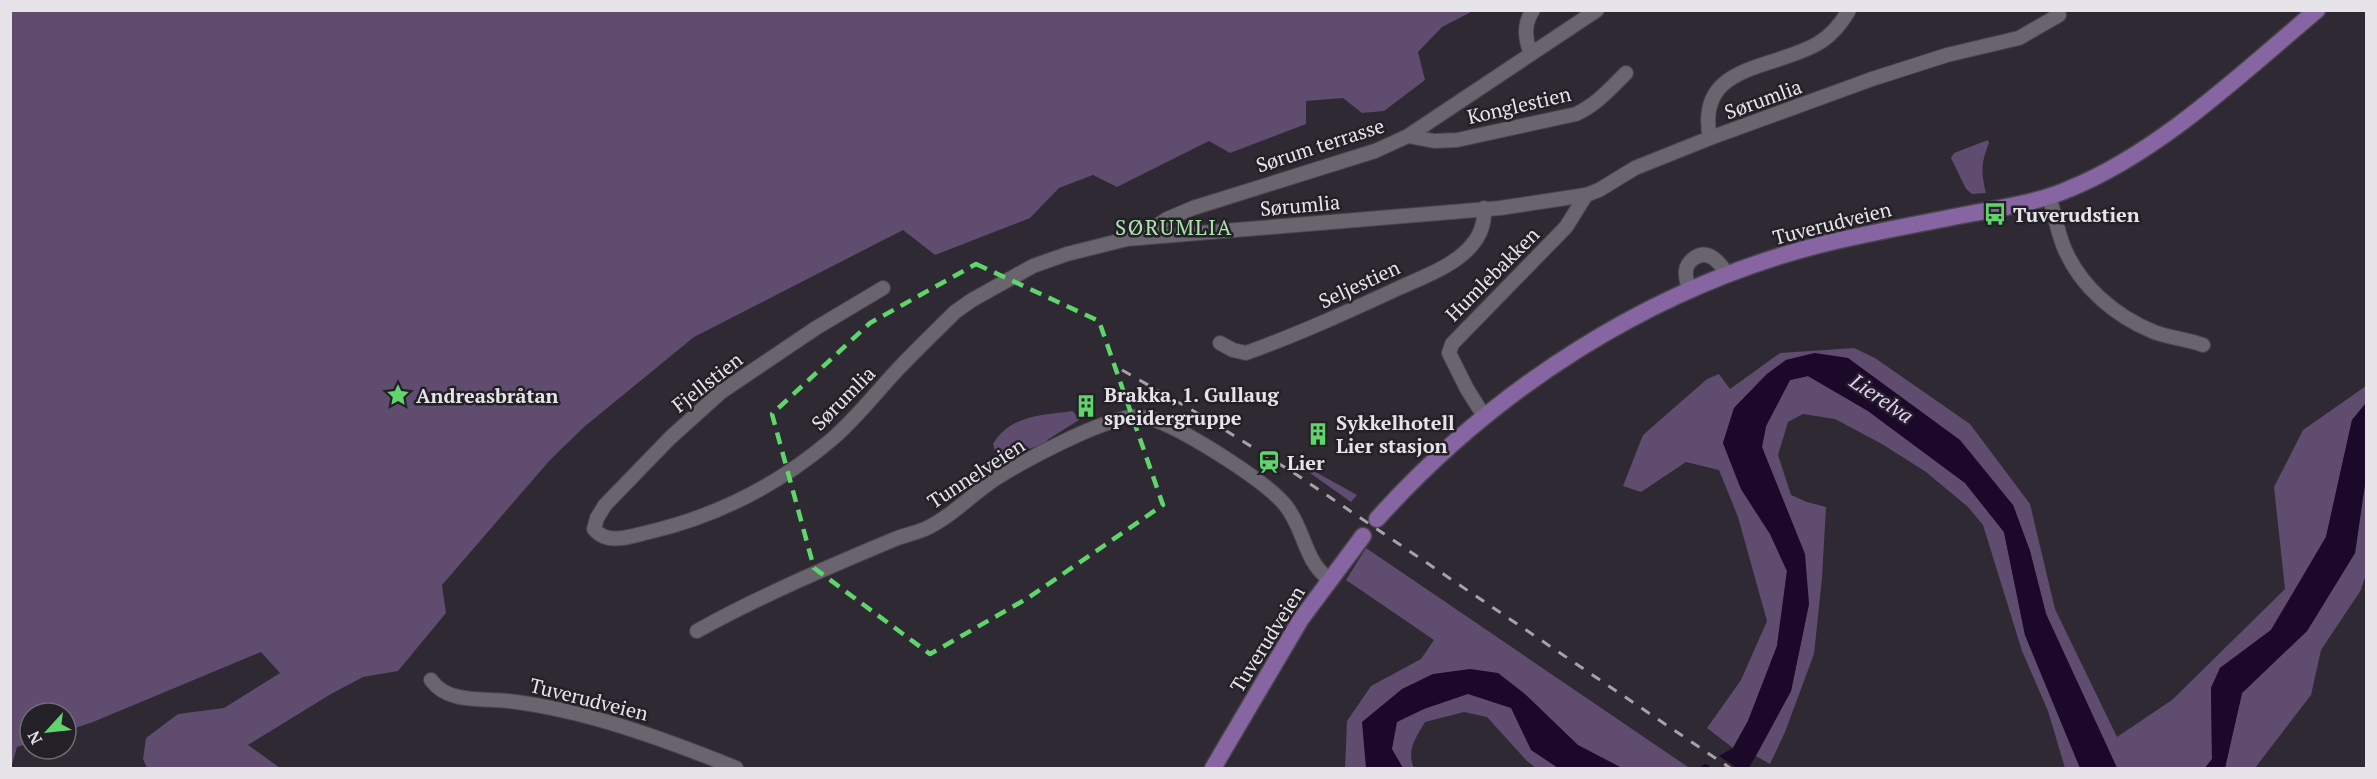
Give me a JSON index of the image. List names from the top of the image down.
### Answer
{
  "streets": {
    "main road": ["Tuverudveien"],
    "street": [
      "Sørumlia",
      "Konglestien",
      "Sørum terrasse",
      "Humlebakken",
      "Seljestien",
      "Fjellstien",
      "Tunnelveien"
    ]
  },
  "crossings": [
    ["Sørumlia", "Sørum terrasse"],
    ["Sørumlia", "Humlebakken"],
    ["Sørumlia", "Seljestien"],
    ["Sørumlia", "Fjellstien"],
    ["Konglestien", "Sørum terrasse"],
    ["Tuverudveien", "Humlebakken"],
    ["Tuverudveien", "Tunnelveien"]
  ],
  "districts": ["SØRUMLIA"],
  "water": ["Lierelva"],
  "places": {
    "bus stop": ["Tuverudstien"],
    "place": ["Andreasbråtan"],
    "building": ["Brakka, 1. Gullaug speidergruppe", "Sykkelhotell Lier stasjon"],
    "station": ["Lier"]
  },
  "north": "bottom left"
}
